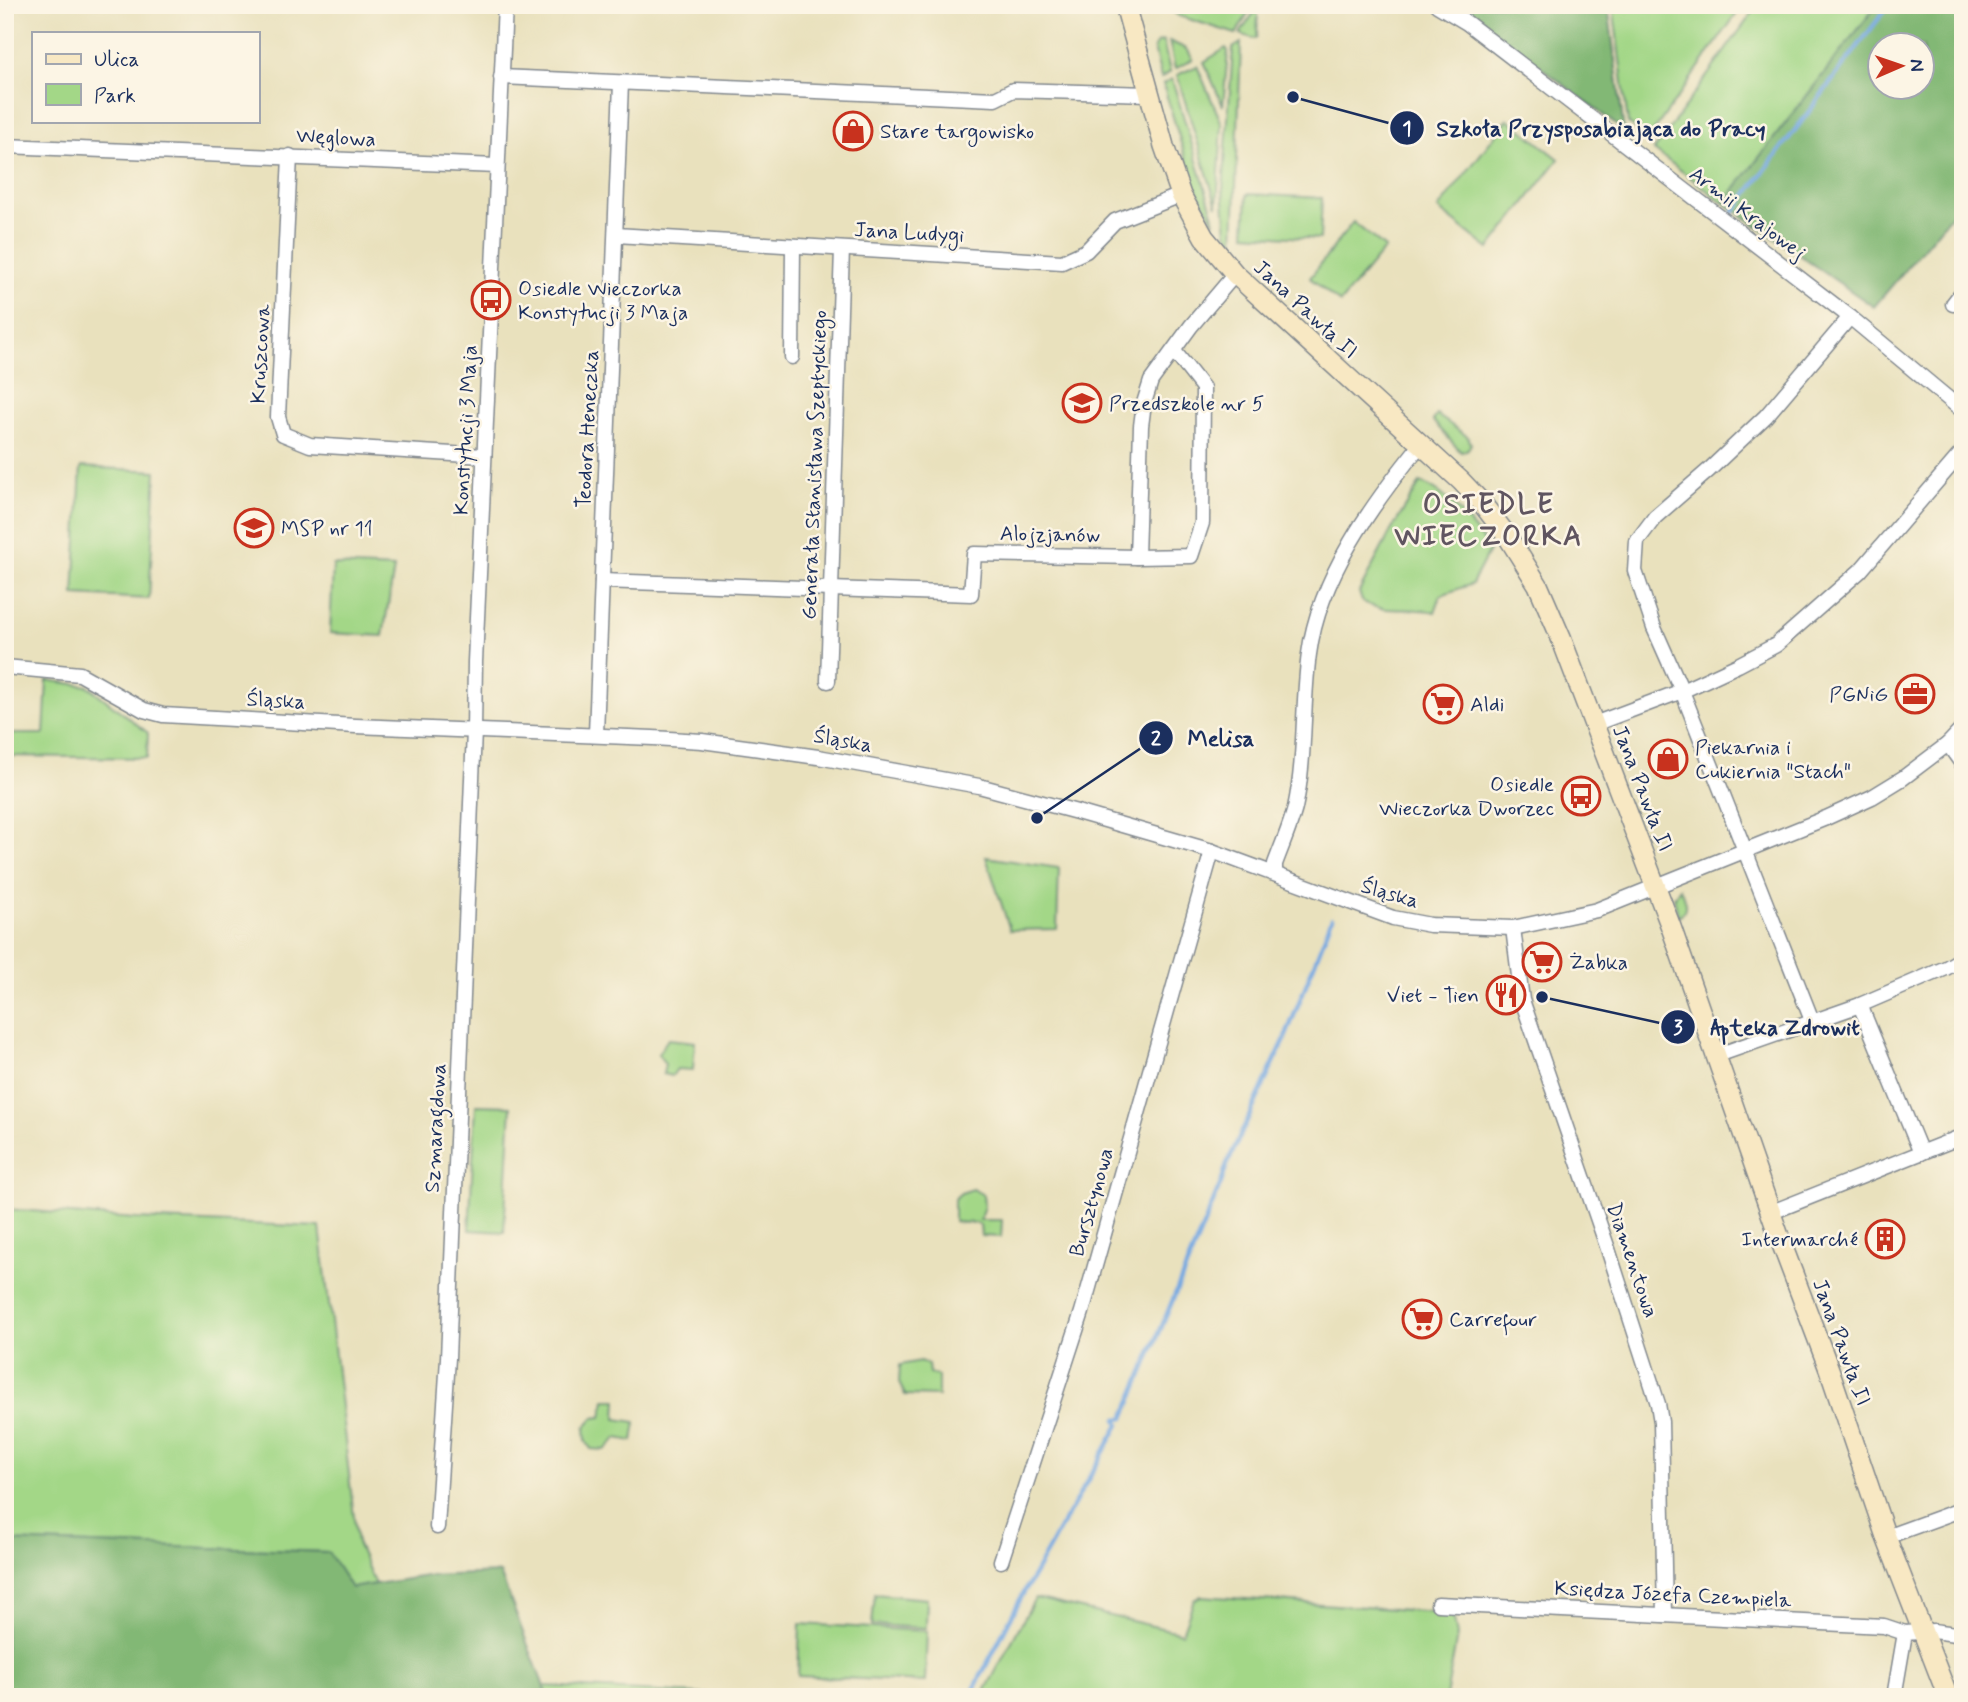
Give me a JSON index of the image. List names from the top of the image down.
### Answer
{
  "streets": {
    "street": [
      "Węglowa",
      "Armii Krajowej",
      "Jana Ludygi",
      "Jana Pawła II",
      "Kruszcowa",
      "Teodora Heneczka",
      "Konstytucji 3 Maja",
      "Generała Stanisława Szeptyckiego",
      "Alojzjanów",
      "Śląska",
      "Szmaragdowa",
      "Bursztynowa",
      "Diamentowa",
      "Księdza Józefa Czempiela"
    ]
  },
  "crossings": [
    ["Węglowa", "Kruszcowa"],
    ["Węglowa", "Konstytucji 3 Maja"],
    ["Jana Ludygi", "Jana Pawła II"],
    ["Jana Ludygi", "Teodora Heneczka"],
    ["Jana Ludygi", "Generała Stanisława Szeptyckiego"],
    ["Jana Pawła II", "Śląska"],
    ["Jana Pawła II", "Księdza Józefa Czempiela"],
    ["Kruszcowa", "Konstytucji 3 Maja"],
    ["Teodora Heneczka", "Alojzjanów"],
    ["Teodora Heneczka", "Śląska"],
    ["Konstytucji 3 Maja", "Śląska"],
    ["Konstytucji 3 Maja", "Szmaragdowa"],
    ["Generała Stanisława Szeptyckiego", "Alojzjanów"],
    ["Śląska", "Szmaragdowa"],
    ["Śląska", "Bursztynowa"],
    ["Śląska", "Diamentowa"],
    ["Diamentowa", "Księdza Józefa Czempiela"]
  ],
  "districts": ["OSIEDLE WIECZORKA"],
  "places": {
    "other": ["Szkoła Przysposabiająca do Pracy", "Melisa", "Apteka Zdrowit"],
    "shop": ["Stare targowisko", "Piekarnia i Cukiernia \"Stach\""],
    "bus stop": ["Osiedle Wieczorka Konstytucji 3 Maja", "Osiedle Wieczorka Dworzec"],
    "school or university": ["Przedszkole nr 5", "MSP nr 11"],
    "office": ["PGNiG"],
    "supermarket": ["Aldi", "Żabka", "Carrefour"],
    "restaurant": ["Viet - Tien"],
    "building": ["Intermarché"]
  },
  "legend": ["Ulica", "Park"],
  "north": "right"
}
